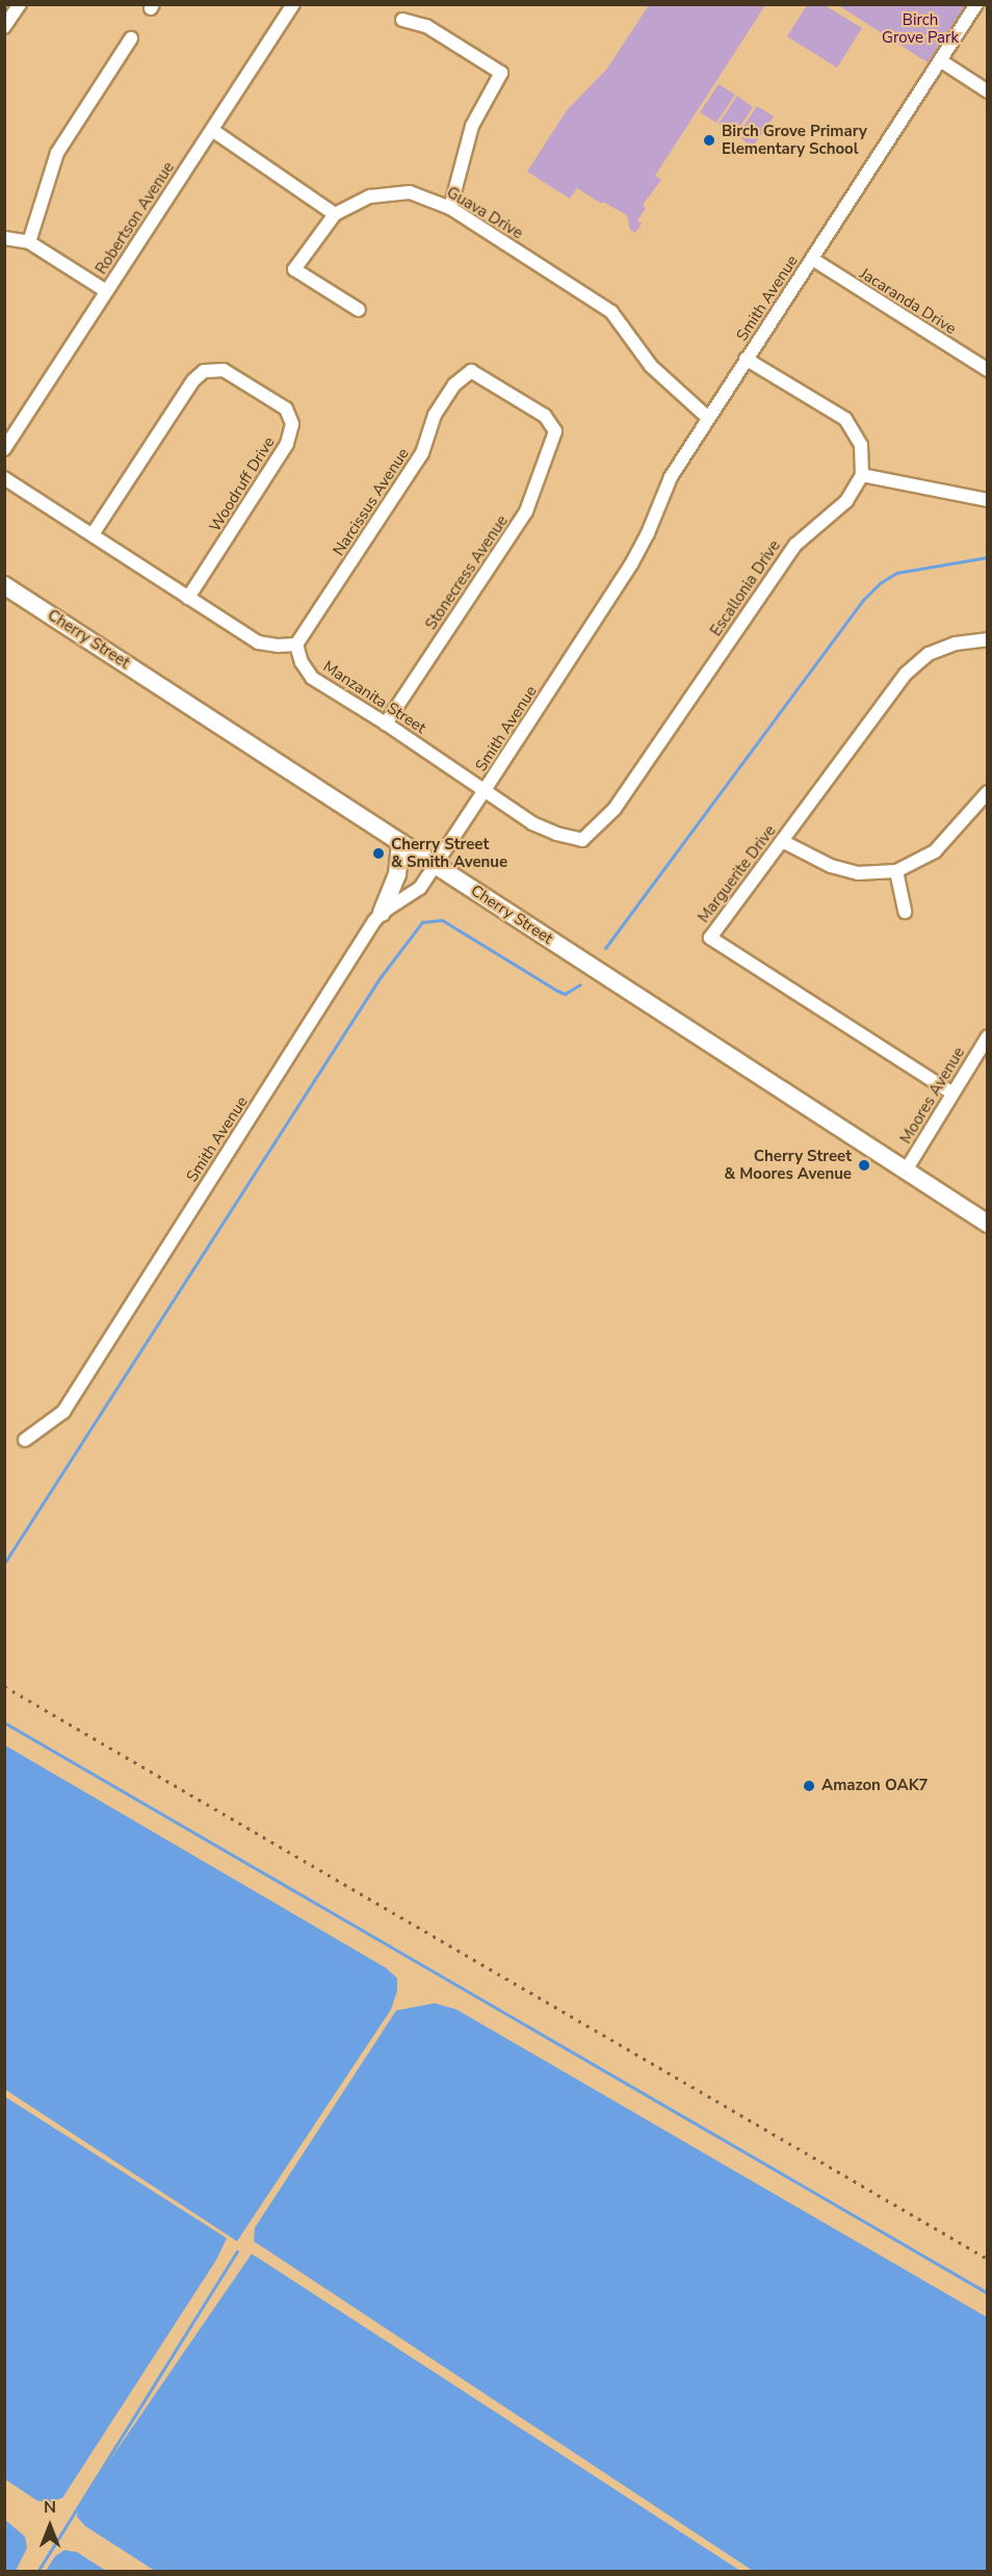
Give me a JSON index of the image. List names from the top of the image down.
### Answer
{
  "streets": {
    "street": [
      "Guava Drive",
      "Robertson Avenue",
      "Smith Avenue",
      "Jacaranda Drive",
      "Woodruff Drive",
      "Narcissus Avenue",
      "Stonecress Avenue",
      "Escallonia Drive",
      "Cherry Street",
      "Manzanita Street",
      "Marguerite Drive",
      "Moores Avenue"
    ]
  },
  "crossings": [
    ["Guava Drive", "Smith Avenue"],
    ["Smith Avenue", "Jacaranda Drive"],
    ["Smith Avenue", "Cherry Street"],
    ["Smith Avenue", "Manzanita Street"],
    ["Narcissus Avenue", "Stonecress Avenue"],
    ["Narcissus Avenue", "Manzanita Street"],
    ["Stonecress Avenue", "Manzanita Street"],
    ["Escallonia Drive", "Manzanita Street"],
    ["Cherry Street", "Moores Avenue"],
    ["Marguerite Drive", "Moores Avenue"]
  ],
  "parks": ["Birch Grove Park"],
  "places": [
    "Birch Grove Primary Elementary School",
    "Cherry Street & Smith Avenue",
    "Cherry Street & Moores Avenue",
    "Amazon OAK7"
  ],
  "north": "top"
}
